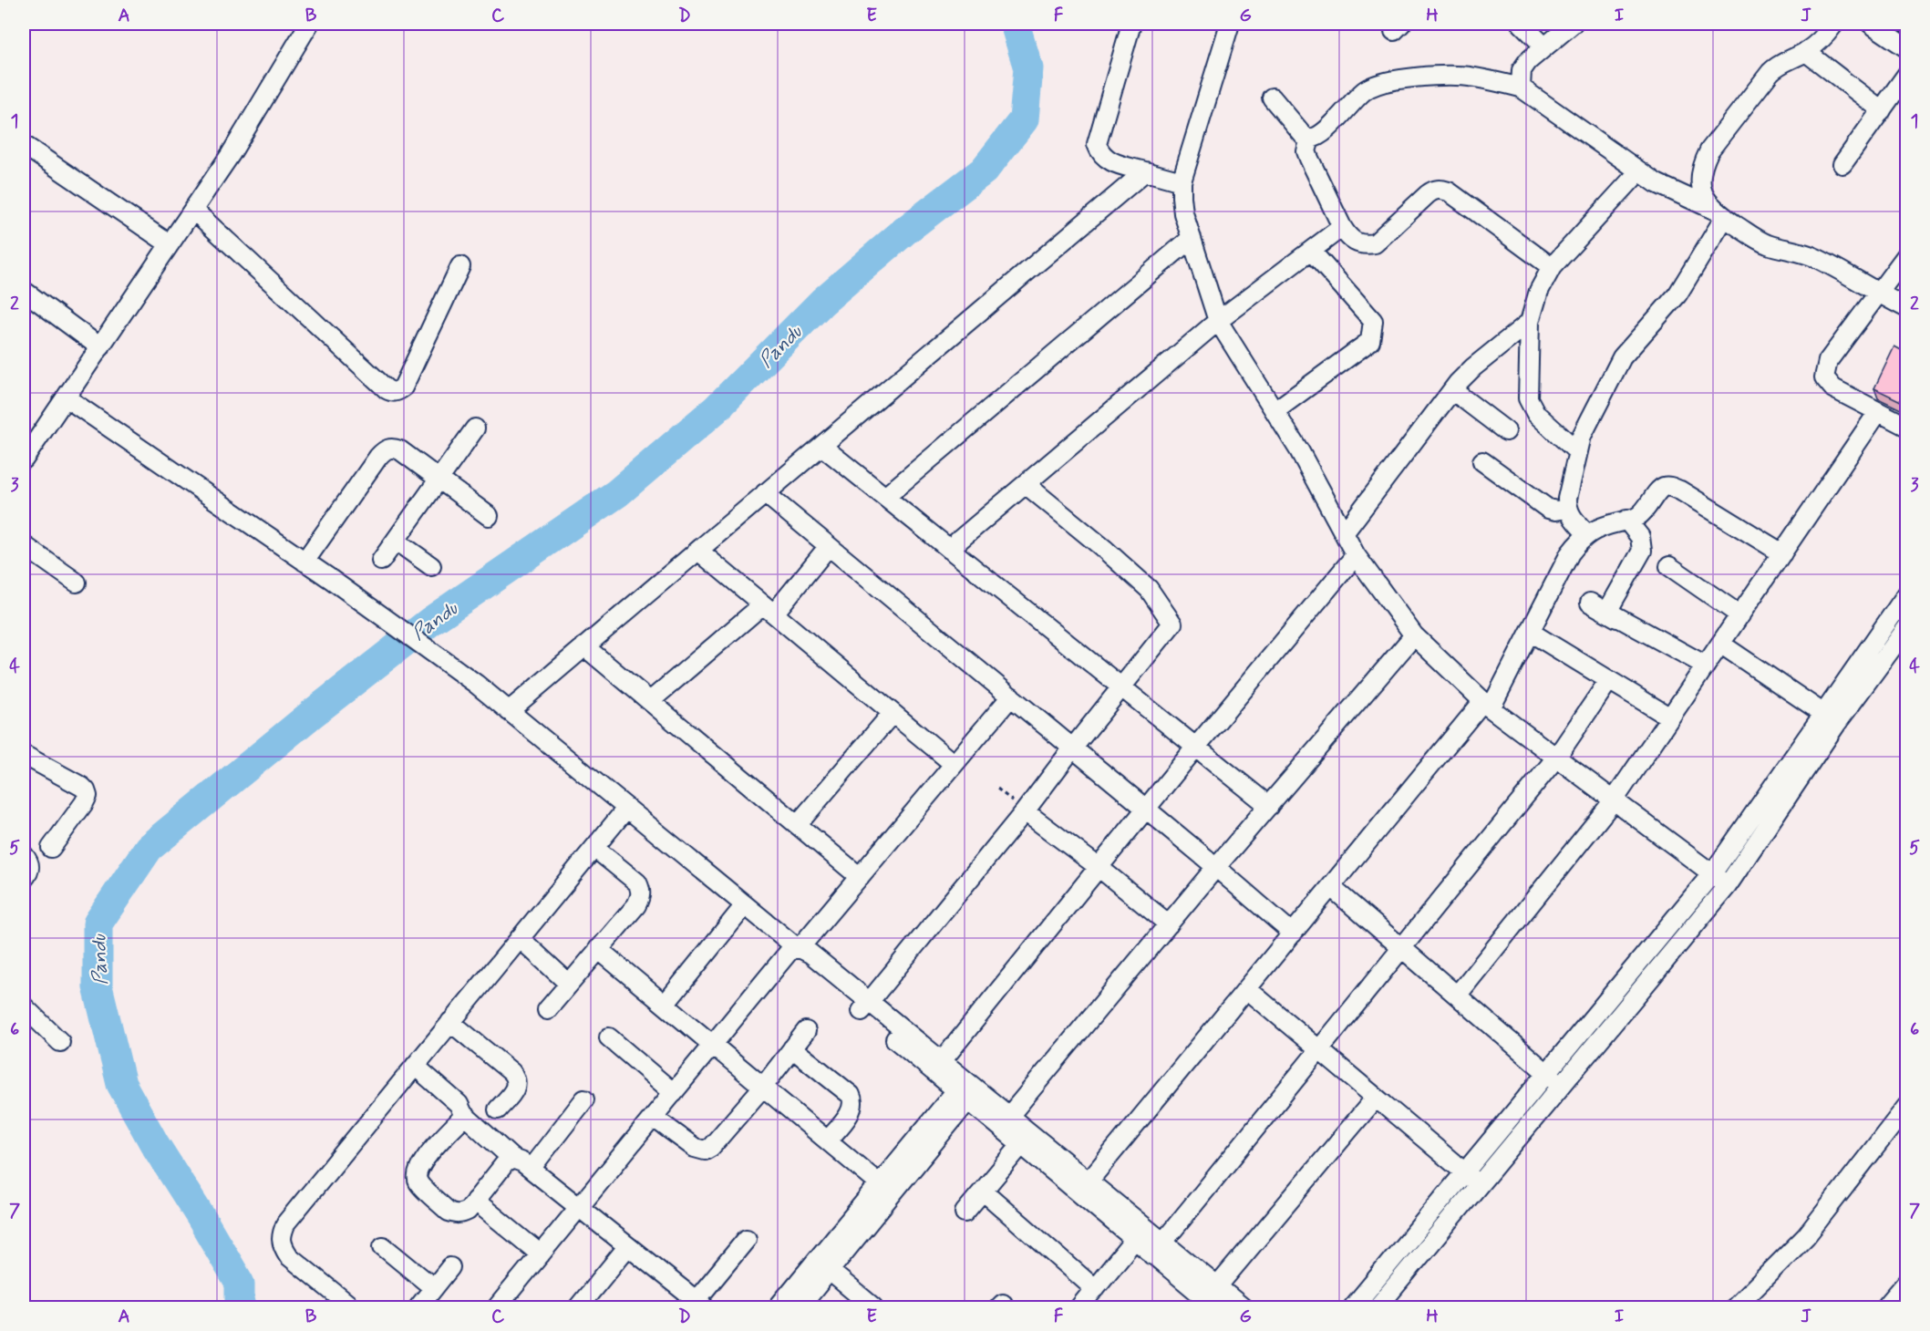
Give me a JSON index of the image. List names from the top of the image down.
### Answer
{
  "water": ["Pandu"],
  "grid": {
    "columns": [
      "A",
      "B",
      "C",
      "D",
      "E",
      "F",
      "G",
      "H",
      "I",
      "J"
    ],
    "rows": [
      "1",
      "2",
      "3",
      "4",
      "5",
      "6",
      "7"
    ]
  }
}
